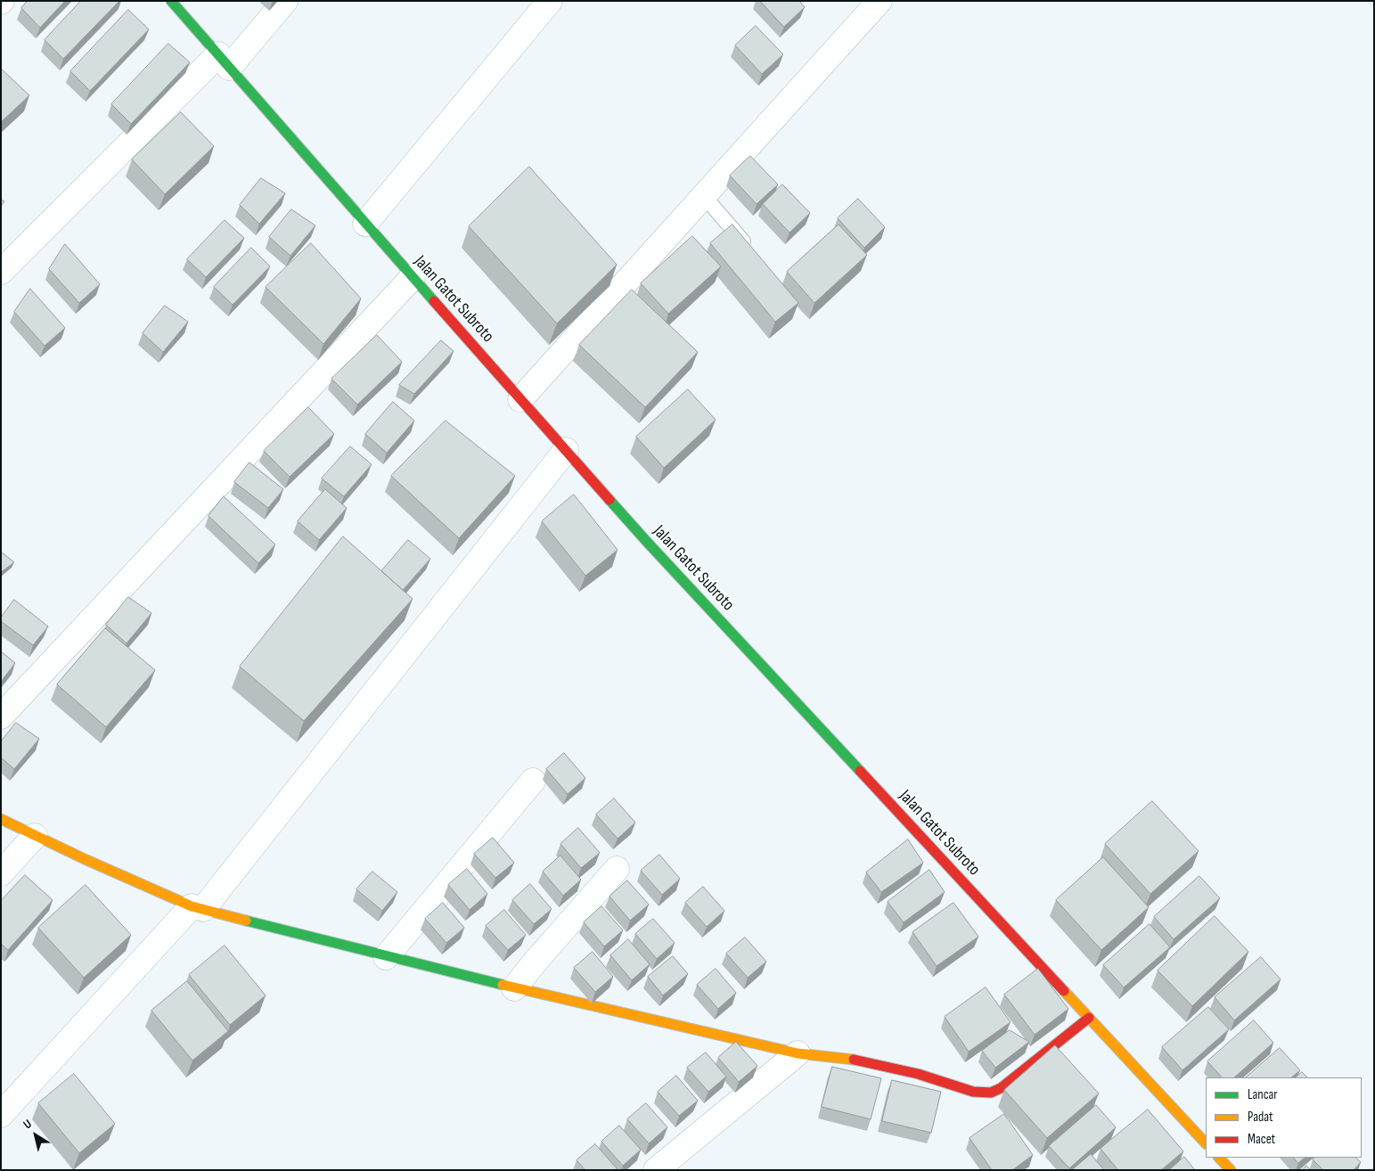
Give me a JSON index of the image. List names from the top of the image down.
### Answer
{
  "streets": {
    "street": ["Jalan Gatot Subroto"]
  },
  "legend": ["Lancar", "Padat", "Macet"],
  "north": "top left"
}
